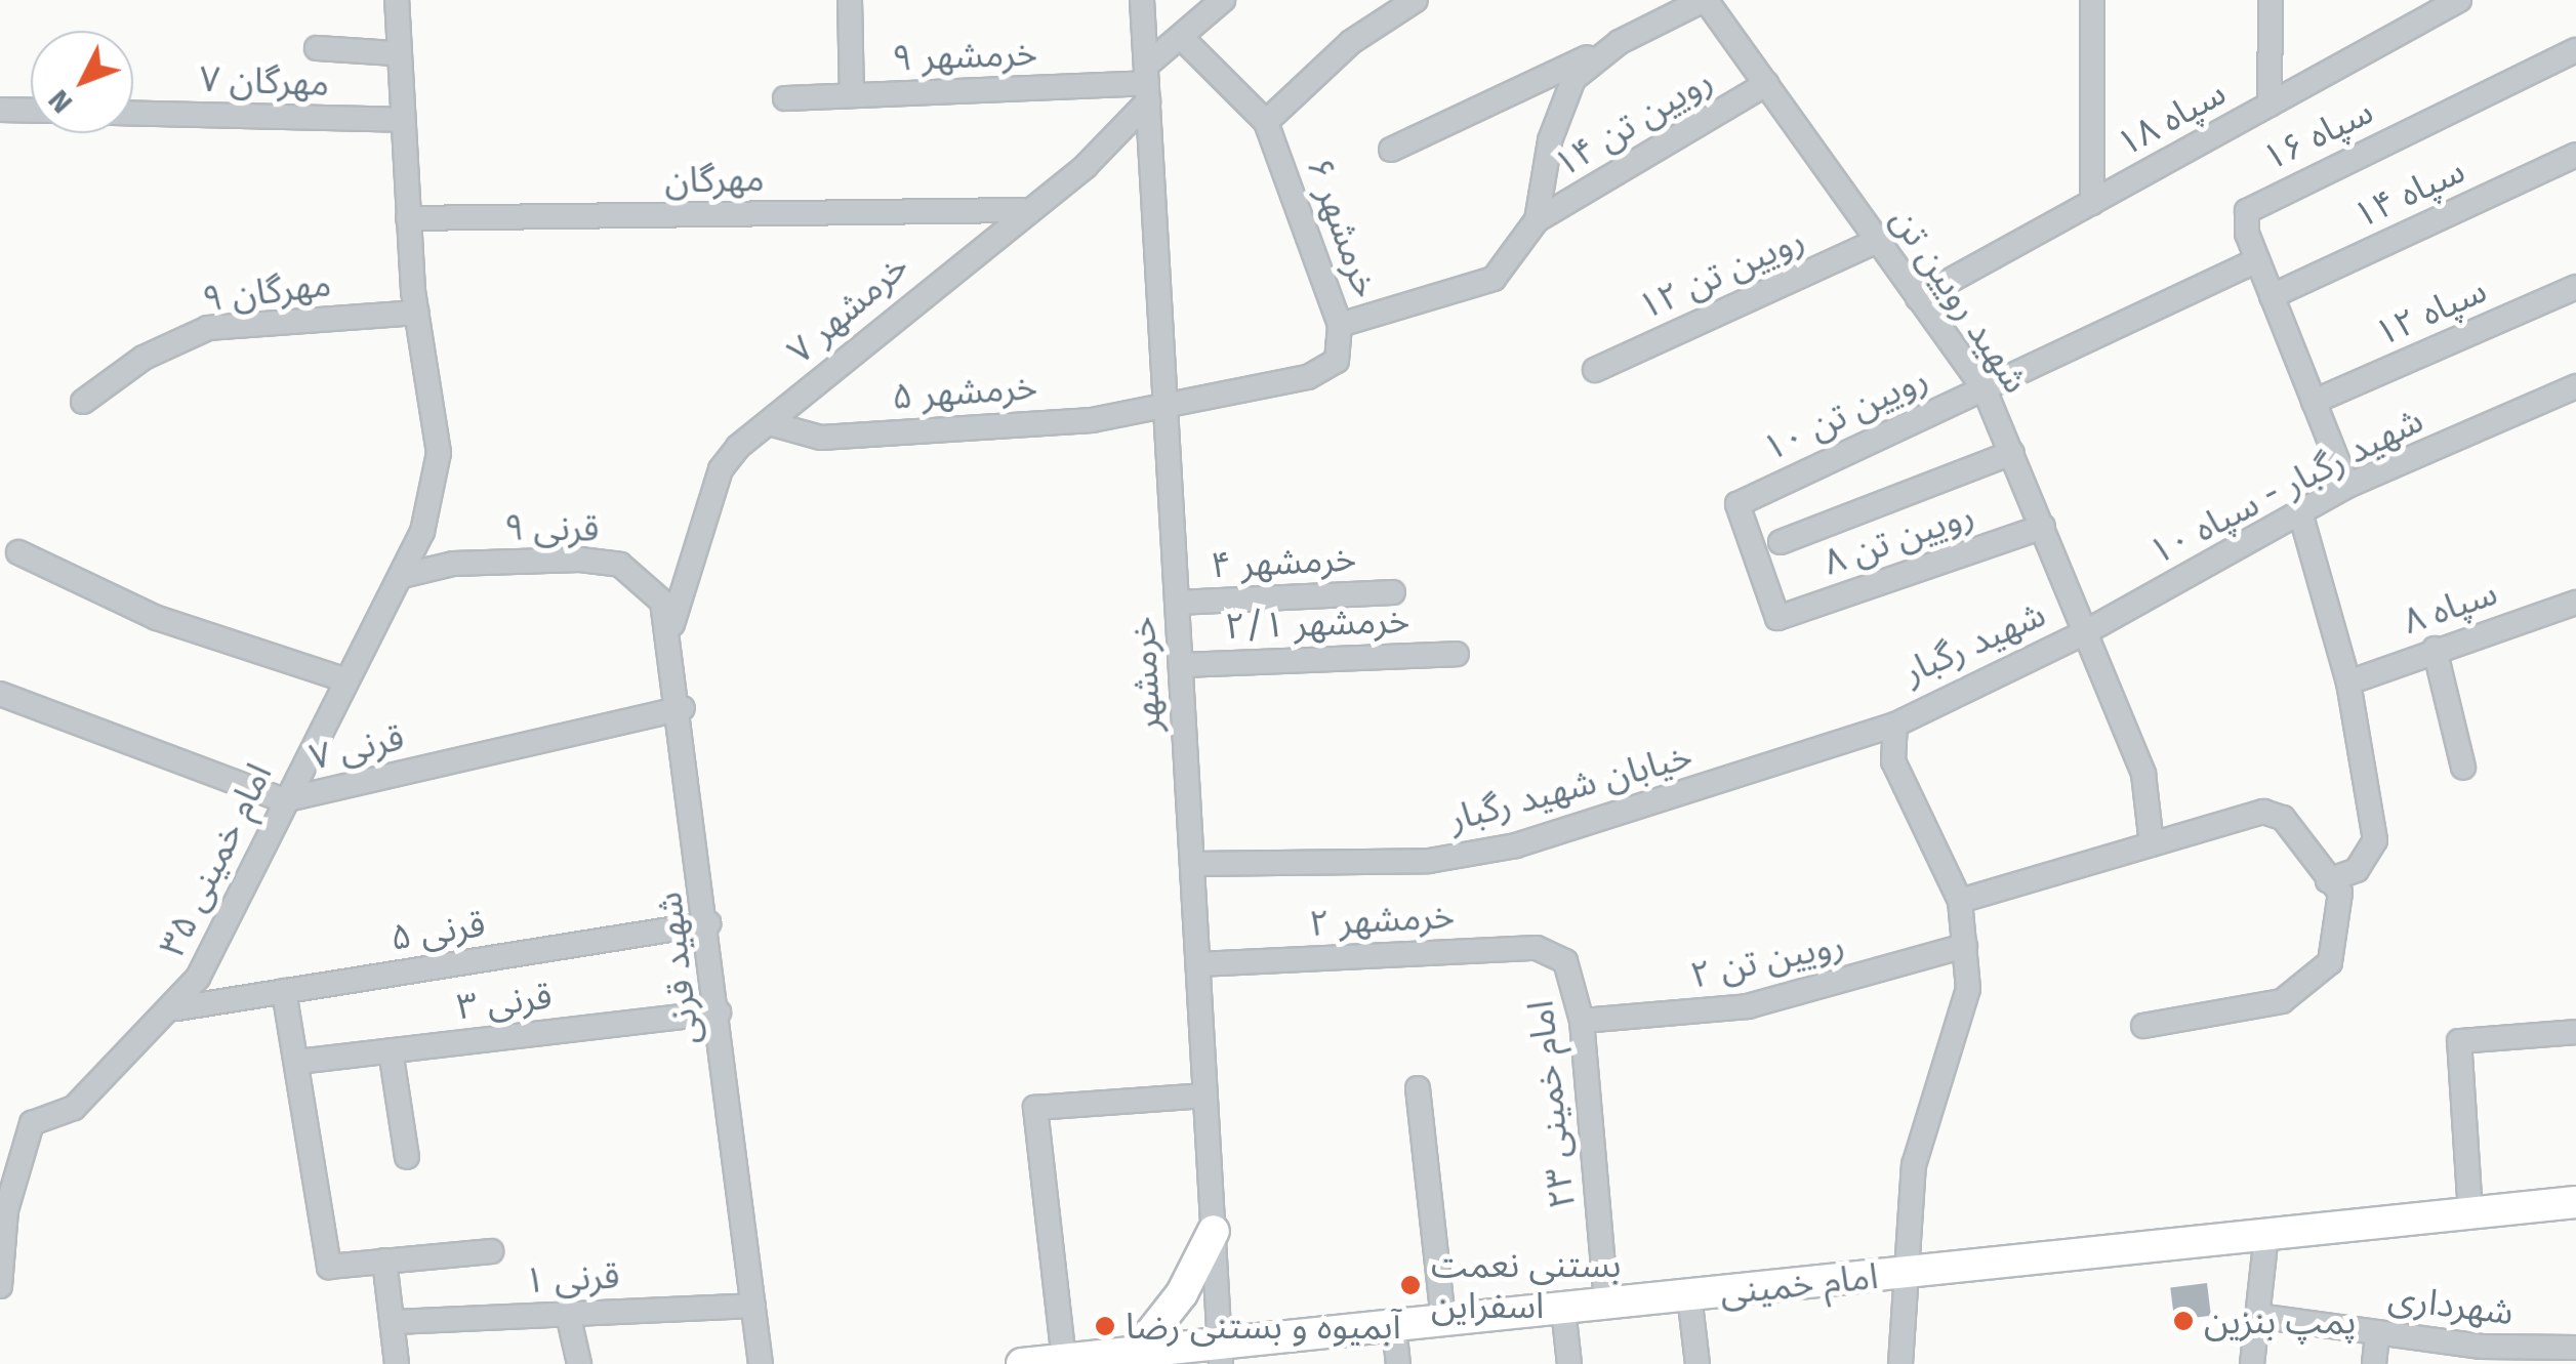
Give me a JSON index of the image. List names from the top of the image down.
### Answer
{
  "streets": {
    "main road": ["امام خمینی"],
    "street": [
      "خرمشهر ۹",
      "مهرگان ۷",
      "سپاه ۱۸",
      "رویین تن ۱۴",
      "سپاه ۱۶",
      "مهرگان",
      "سپاه ۱۴",
      "خرمشهر ۶",
      "رویین تن ۱۲",
      "مهرگان ۹",
      "شهید رویین تن",
      "خرمشهر ۷",
      "سپاه ۱۲",
      "خرمشهر ۵",
      "رویین تن ۱۰",
      "شهید رگبار - سپاه ۱۰",
      "قرنی ۹",
      "رویین تن ۸",
      "خرمشهر ۴",
      "سپاه ۸",
      "خرمشهر ۲/۱",
      "شهید رگبار",
      "خرمشهر",
      "قرنی ۷",
      "خیابان شهید رگبار",
      "امام خمینی ۳۵",
      "خرمشهر ۲",
      "قرنی ۵",
      "رویین تن ۲",
      "شهید قرنی",
      "قرنی ۳",
      "امام خمینی ۲۳",
      "قرنی ۱",
      "شهرداری"
    ]
  },
  "crossings": [
    ["خرمشهر ۹", "خرمشهر ۷"],
    ["خرمشهر ۹", "خرمشهر"],
    ["سپاه ۱۸", "شهید رویین تن"],
    ["رویین تن ۱۴", "شهید رویین تن"],
    ["سپاه ۱۶", "سپاه ۱۴"],
    ["سپاه ۱۶", "سپاه ۱۲"],
    ["سپاه ۱۶", "رویین تن ۱۰"],
    ["سپاه ۱۶", "شهید رگبار - سپاه ۱۰"],
    ["مهرگان", "خرمشهر ۷"],
    ["خرمشهر ۶", "خرمشهر ۷"],
    ["خرمشهر ۶", "خرمشهر ۵"],
    ["خرمشهر ۶", "خرمشهر"],
    ["رویین تن ۱۲", "شهید رویین تن"],
    ["مهرگان ۹", "امام خمینی ۳۵"],
    ["شهید رویین تن", "رویین تن ۱۰"],
    ["شهید رویین تن", "شهید رگبار - سپاه ۱۰"],
    ["شهید رویین تن", "رویین تن ۸"],
    ["شهید رویین تن", "شهید رگبار"],
    ["خرمشهر ۷", "خرمشهر ۵"],
    ["خرمشهر ۷", "قرنی ۹"],
    ["خرمشهر ۷", "خرمشهر"],
    ["خرمشهر ۷", "شهید قرنی"],
    ["خرمشهر ۵", "خرمشهر"],
    ["رویین تن ۱۰", "رویین تن ۸"],
    ["شهید رگبار - سپاه ۱۰", "شهید رگبار"],
    ["قرنی ۹", "امام خمینی ۳۵"],
    ["قرنی ۹", "شهید قرنی"],
    ["خرمشهر ۴", "خرمشهر"],
    ["خرمشهر ۲/۱", "خرمشهر"],
    ["شهید رگبار", "خیابان شهید رگبار"],
    ["خرمشهر", "خیابان شهید رگبار"],
    ["خرمشهر", "خرمشهر ۲"],
    ["خرمشهر", "امام خمینی"],
    ["قرنی ۷", "امام خمینی ۳۵"],
    ["قرنی ۷", "شهید قرنی"],
    ["امام خمینی ۳۵", "قرنی ۵"],
    ["خرمشهر ۲", "امام خمینی ۲۳"],
    ["قرنی ۵", "شهید قرنی"],
    ["رویین تن ۲", "امام خمینی ۲۳"],
    ["شهید قرنی", "قرنی ۳"],
    ["شهید قرنی", "قرنی ۱"],
    ["امام خمینی ۲۳", "امام خمینی"]
  ],
  "places": ["بستنی نعمت اسفراین", "پمپ بنزین", "آبمیوه و بستنی رضا"],
  "north": "bottom left"
}
